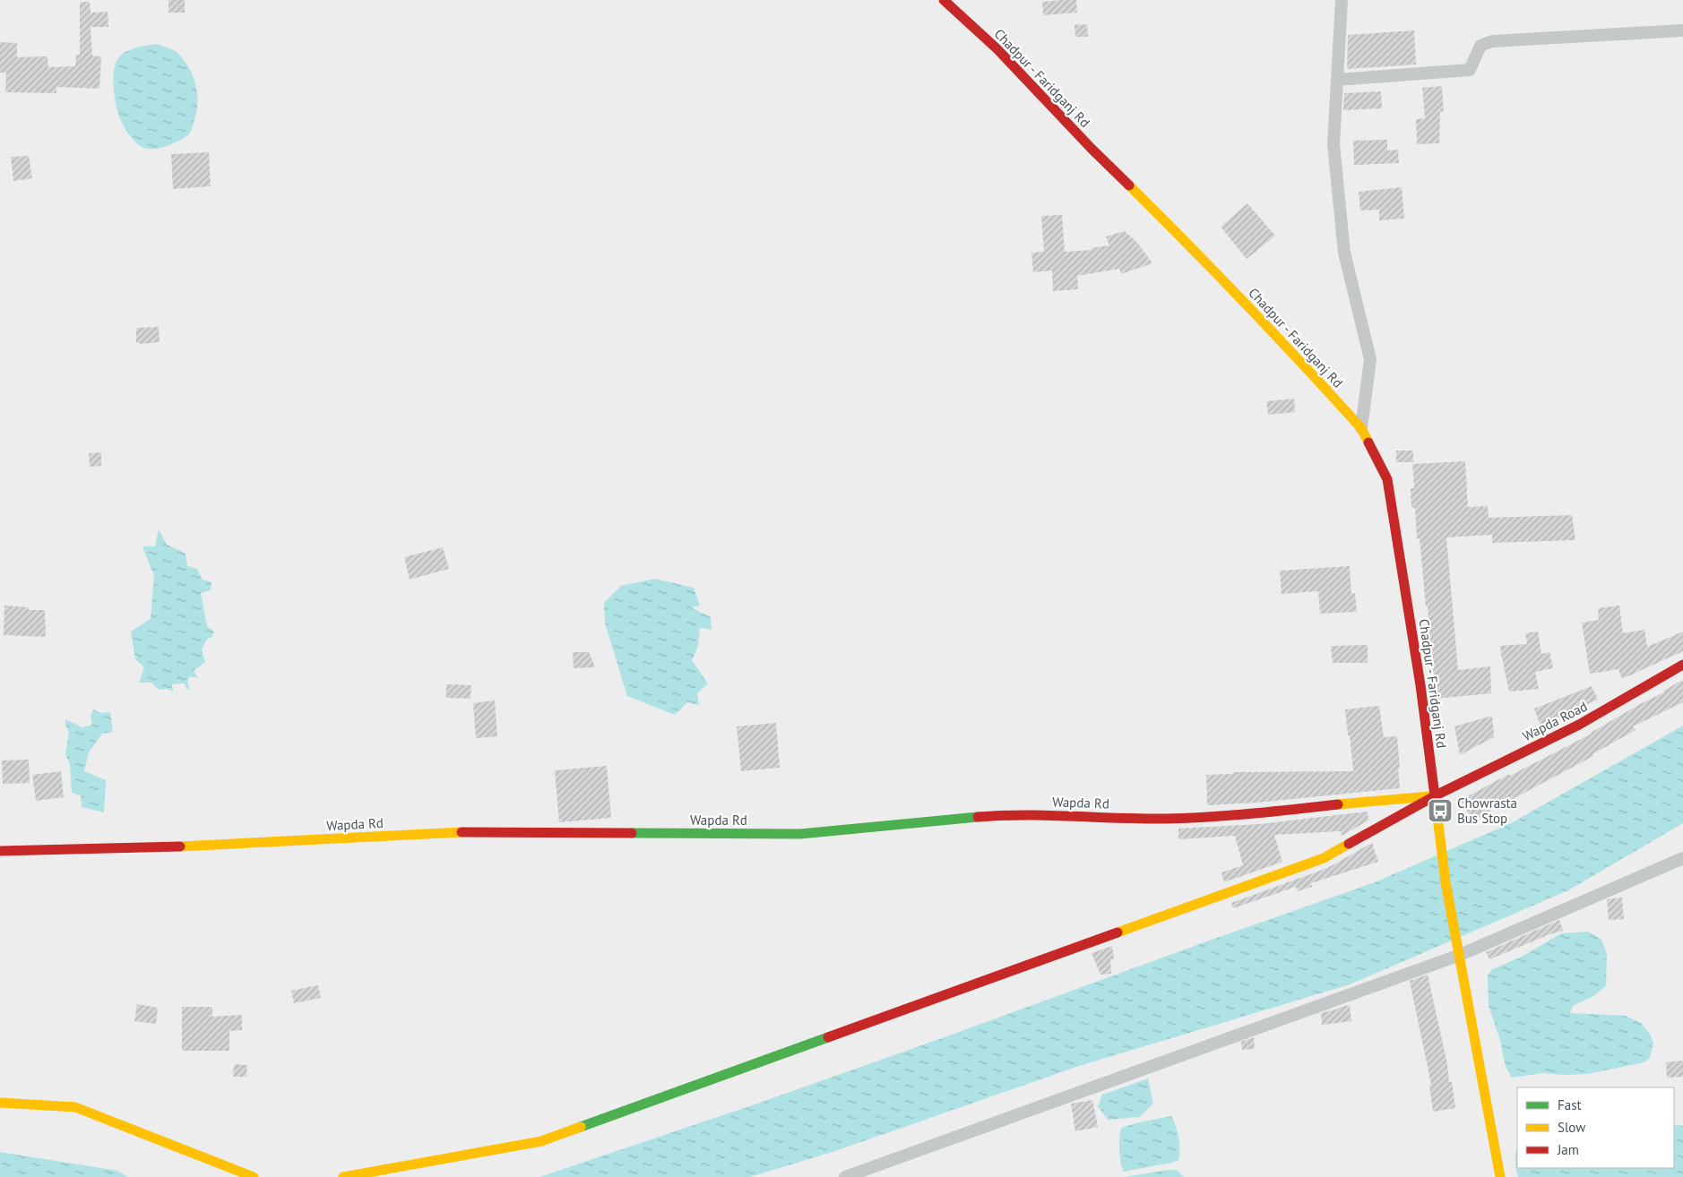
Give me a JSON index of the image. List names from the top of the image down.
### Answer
{
  "streets": {
    "main road": ["Chadpur - Faridganj Rd", "Wapda Road", "Wapda Rd"]
  },
  "crossings": [
    ["Chadpur - Faridganj Rd", "Wapda Road"],
    ["Chadpur - Faridganj Rd", "Wapda Rd"],
    ["Wapda Road", "Wapda Rd"]
  ],
  "places": {
    "bus stop": ["Chowrasta Bus Stop"]
  },
  "legend": ["Fast", "Slow", "Jam"]
}
